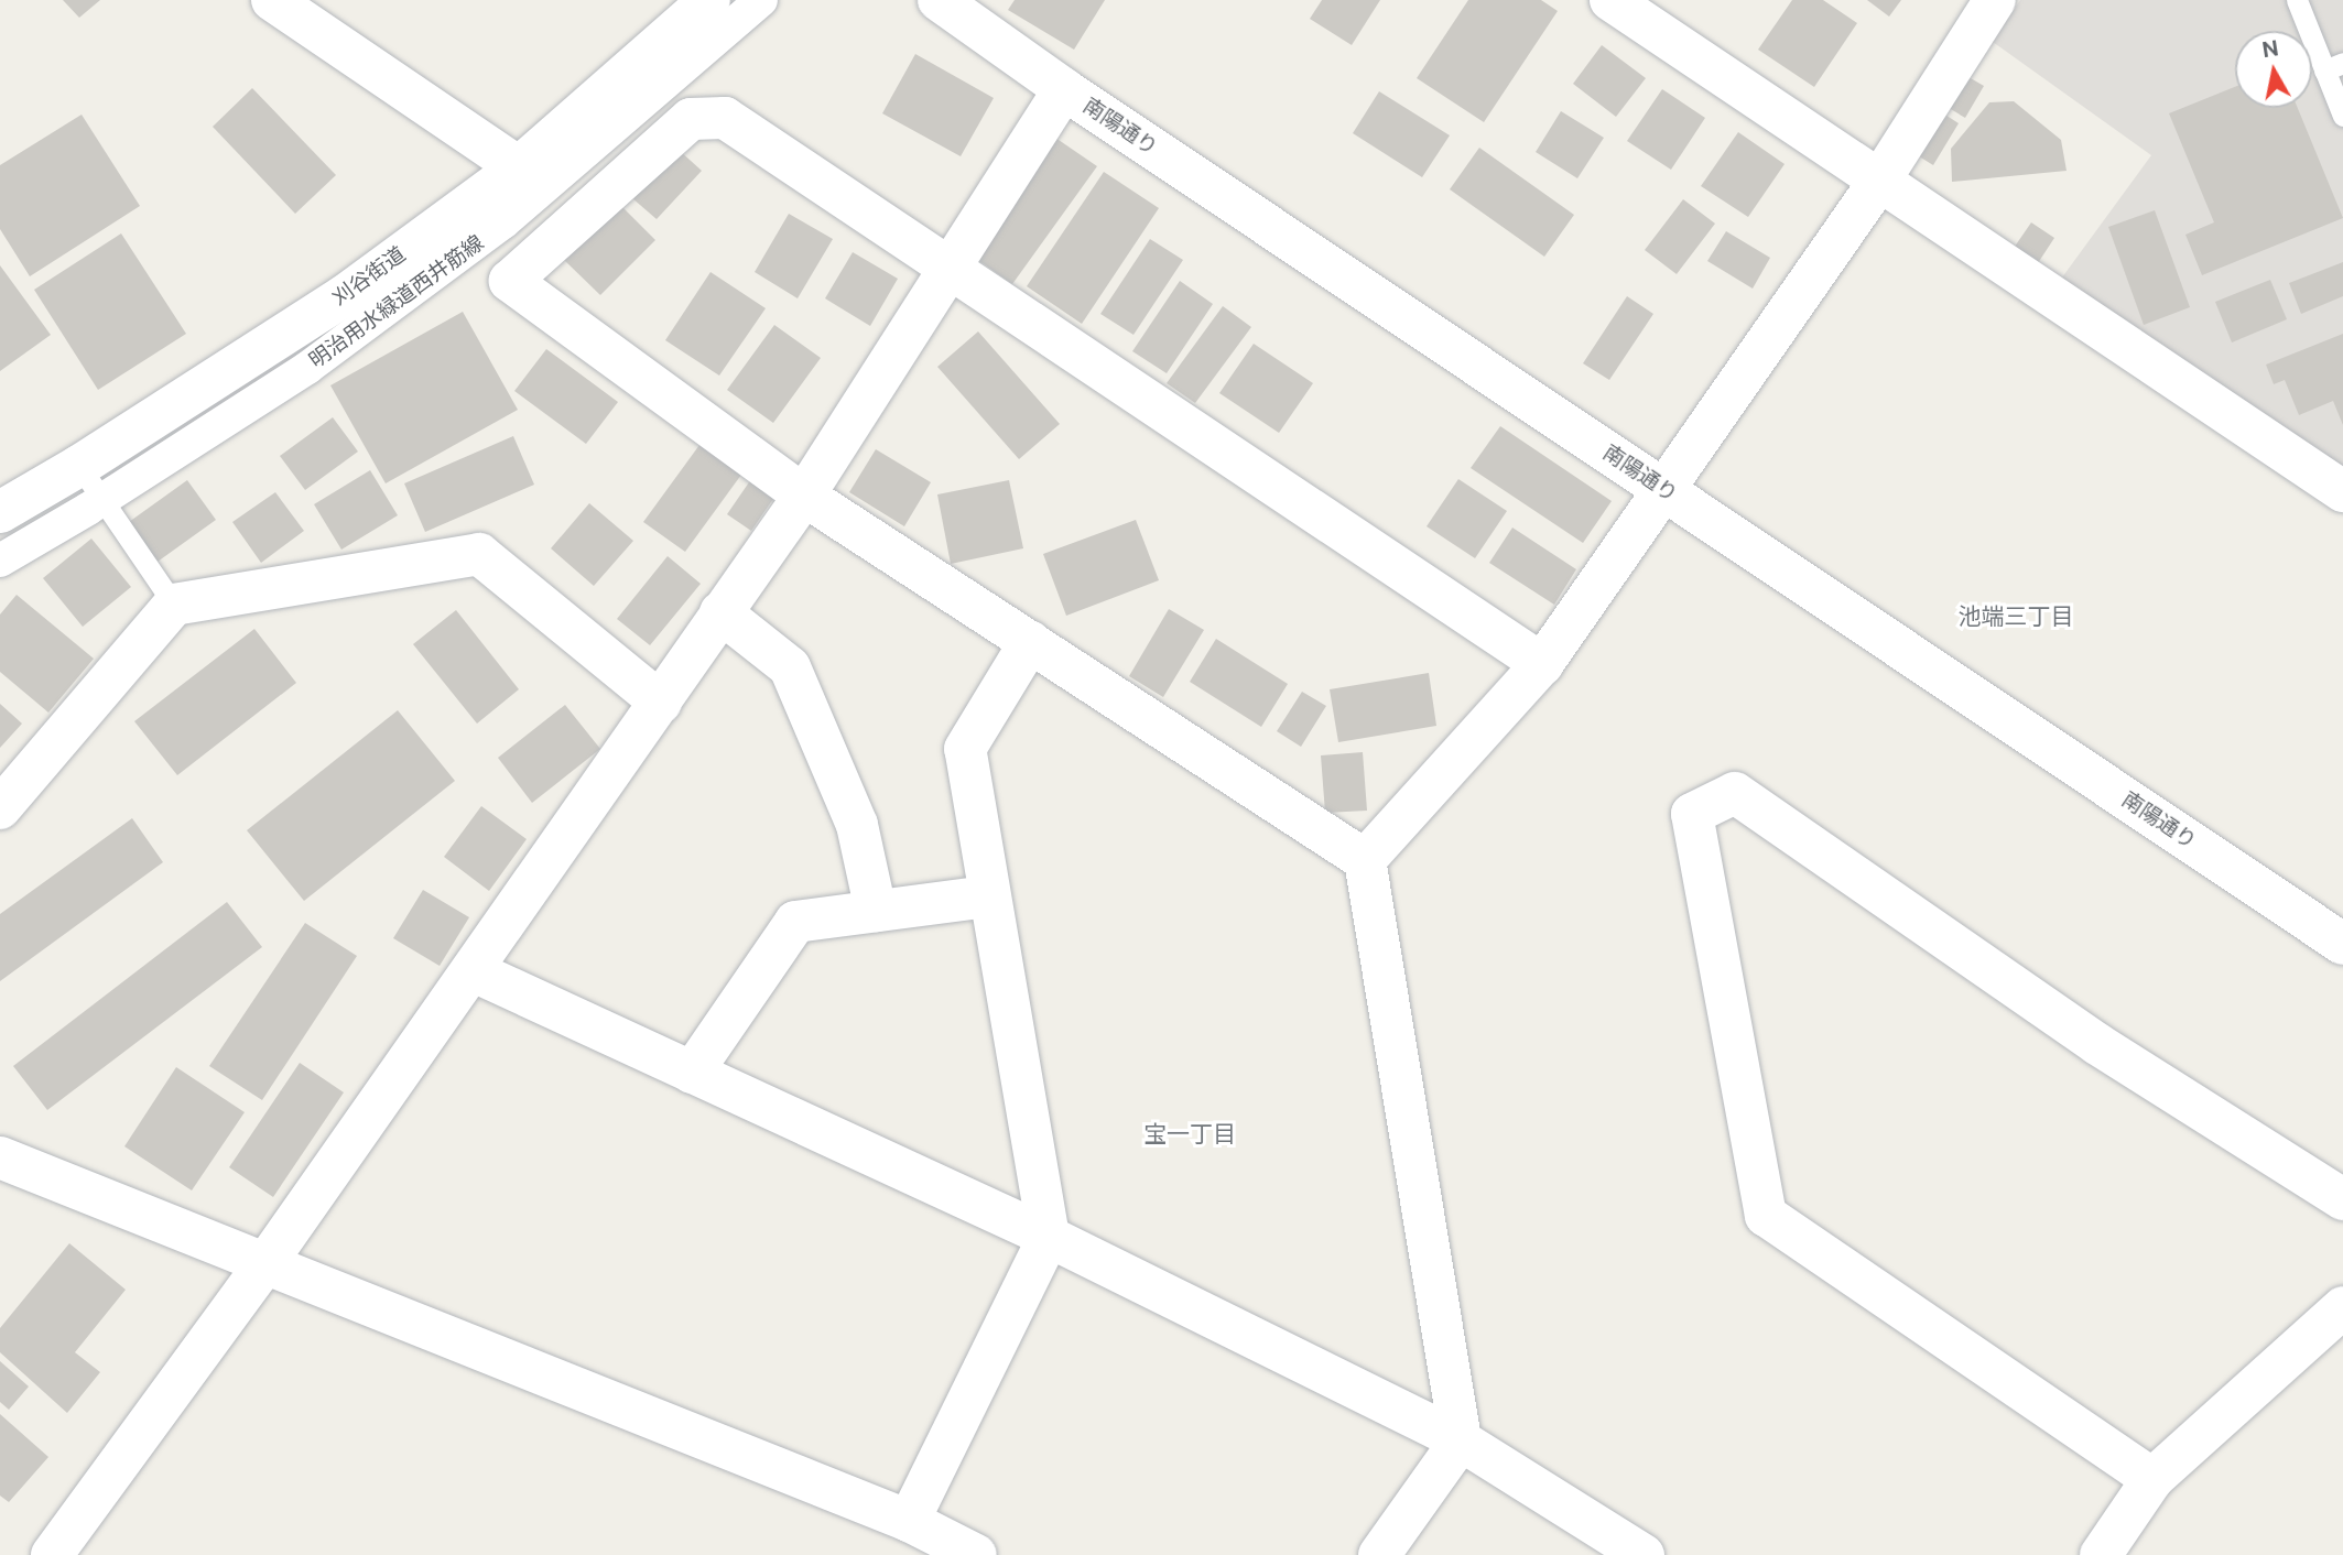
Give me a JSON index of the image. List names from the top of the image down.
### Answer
{
  "streets": {
    "street": ["南陽通り", "刈谷街道", "明治用水緑道西井筋線"]
  },
  "crossings": [
    ["刈谷街道", "明治用水緑道西井筋線"]
  ],
  "districts": ["池端三丁目", "宝一丁目"],
  "north": "top"
}
